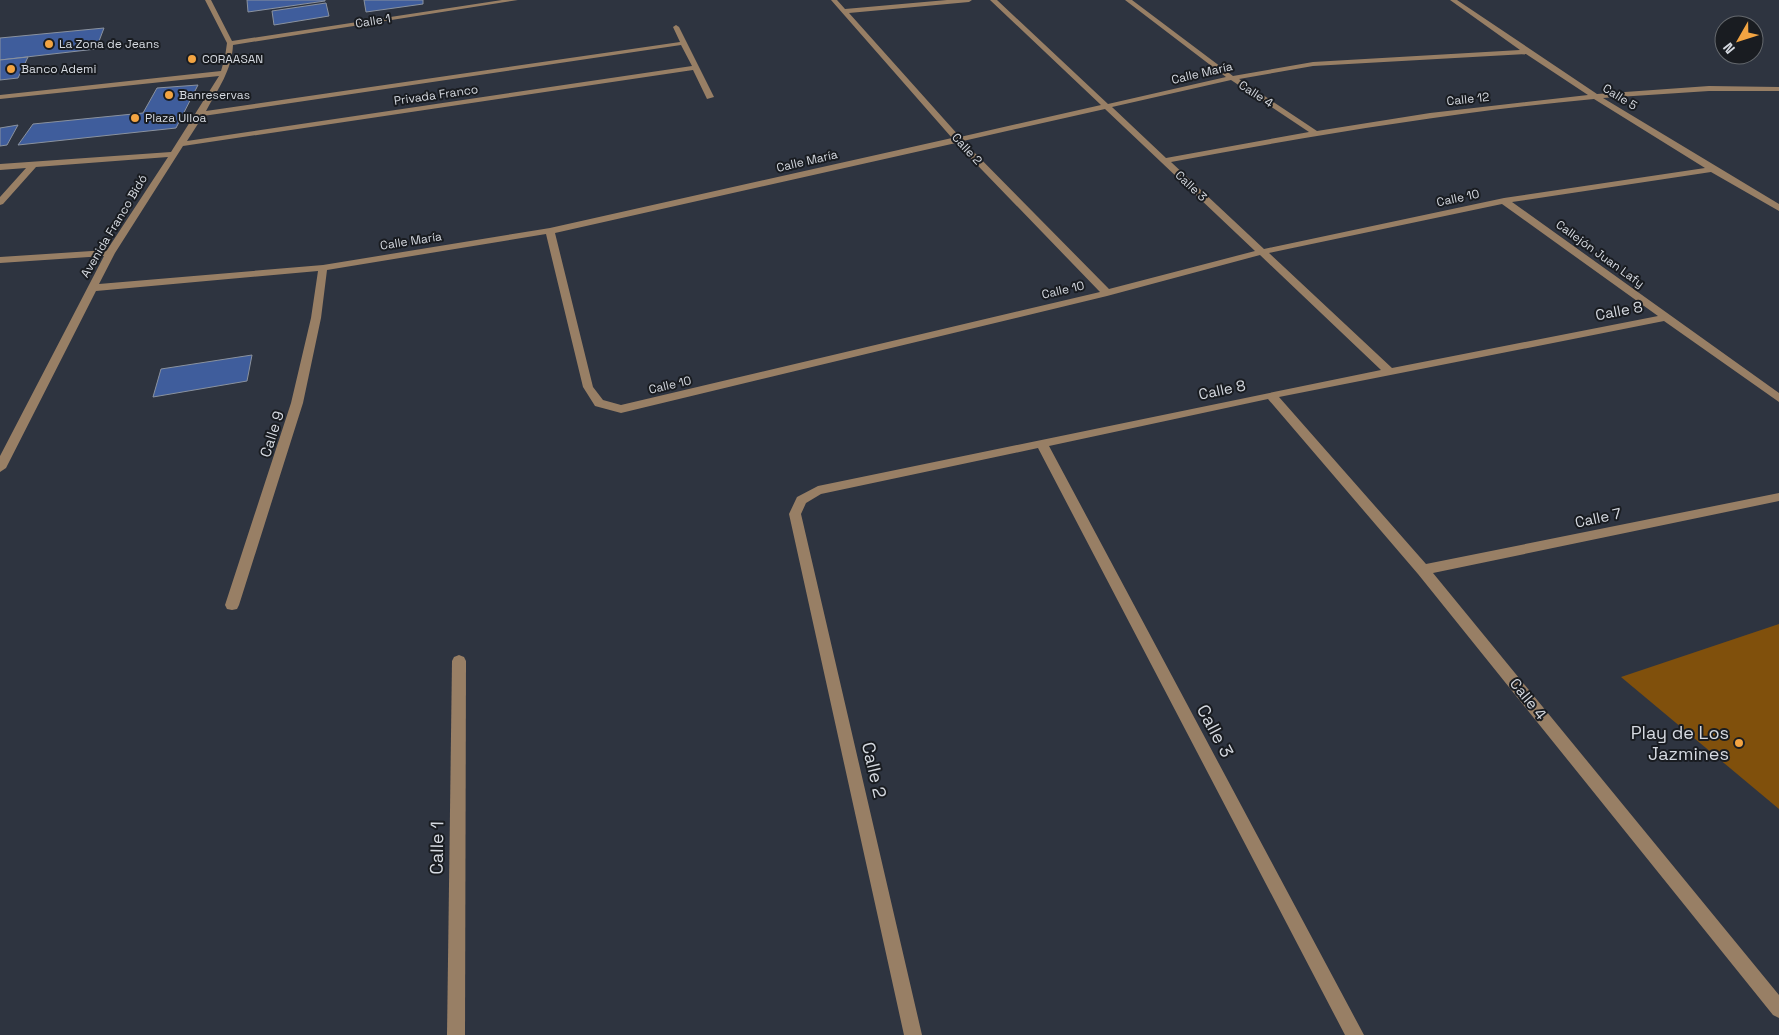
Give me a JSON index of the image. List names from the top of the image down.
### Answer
{
  "streets": {
    "street": [
      "Calle 1",
      "Calle María",
      "Calle 4",
      "Privada Franco",
      "Calle 5",
      "Calle 12",
      "Calle 2",
      "Calle 3",
      "Calle 10",
      "Avenida Franco Bidó",
      "Callejón Juan Lafy",
      "Calle 8",
      "Calle 9",
      "Calle 7"
    ]
  },
  "crossings": [
    ["Calle 1", "Avenida Franco Bidó"],
    ["Calle María", "Calle 4"],
    ["Calle María", "Calle 5"],
    ["Calle María", "Calle 2"],
    ["Calle María", "Calle 3"],
    ["Calle María", "Calle 10"],
    ["Calle María", "Avenida Franco Bidó"],
    ["Calle María", "Calle 9"],
    ["Calle 4", "Calle 12"],
    ["Calle 4", "Calle 8"],
    ["Calle 4", "Calle 7"],
    ["Privada Franco", "Avenida Franco Bidó"],
    ["Calle 5", "Calle 12"],
    ["Calle 5", "Calle 10"],
    ["Calle 12", "Calle 3"],
    ["Calle 2", "Calle 10"],
    ["Calle 2", "Calle 8"],
    ["Calle 3", "Calle 10"],
    ["Calle 3", "Calle 8"],
    ["Calle 10", "Callejón Juan Lafy"],
    ["Callejón Juan Lafy", "Calle 8"]
  ],
  "places": [
    "La Zona de Jeans",
    "CORAASAN",
    "Banco Ademi",
    "Banreservas",
    "Plaza Ulloa",
    "Play de Los Jazmines"
  ],
  "north": "bottom left"
}
